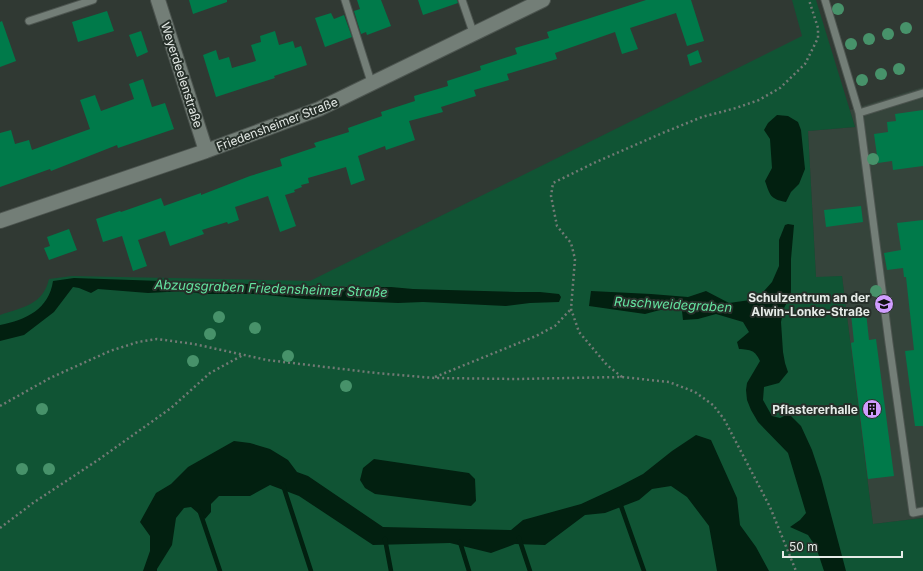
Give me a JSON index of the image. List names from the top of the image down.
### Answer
{
  "streets": {
    "street": ["Weyerdeelenstraße", "Friedensheimer Straße"]
  },
  "crossings": [
    ["Weyerdeelenstraße", "Friedensheimer Straße"]
  ],
  "water": ["Abzugsgraben Friedensheimer Straße", "Ruschweidegraben"],
  "places": {
    "school or university": ["Schulzentrum an der Alwin-Lonke-Straße"],
    "building": ["Pflastererhalle"]
  },
  "scale_bar": "50 m"
}
